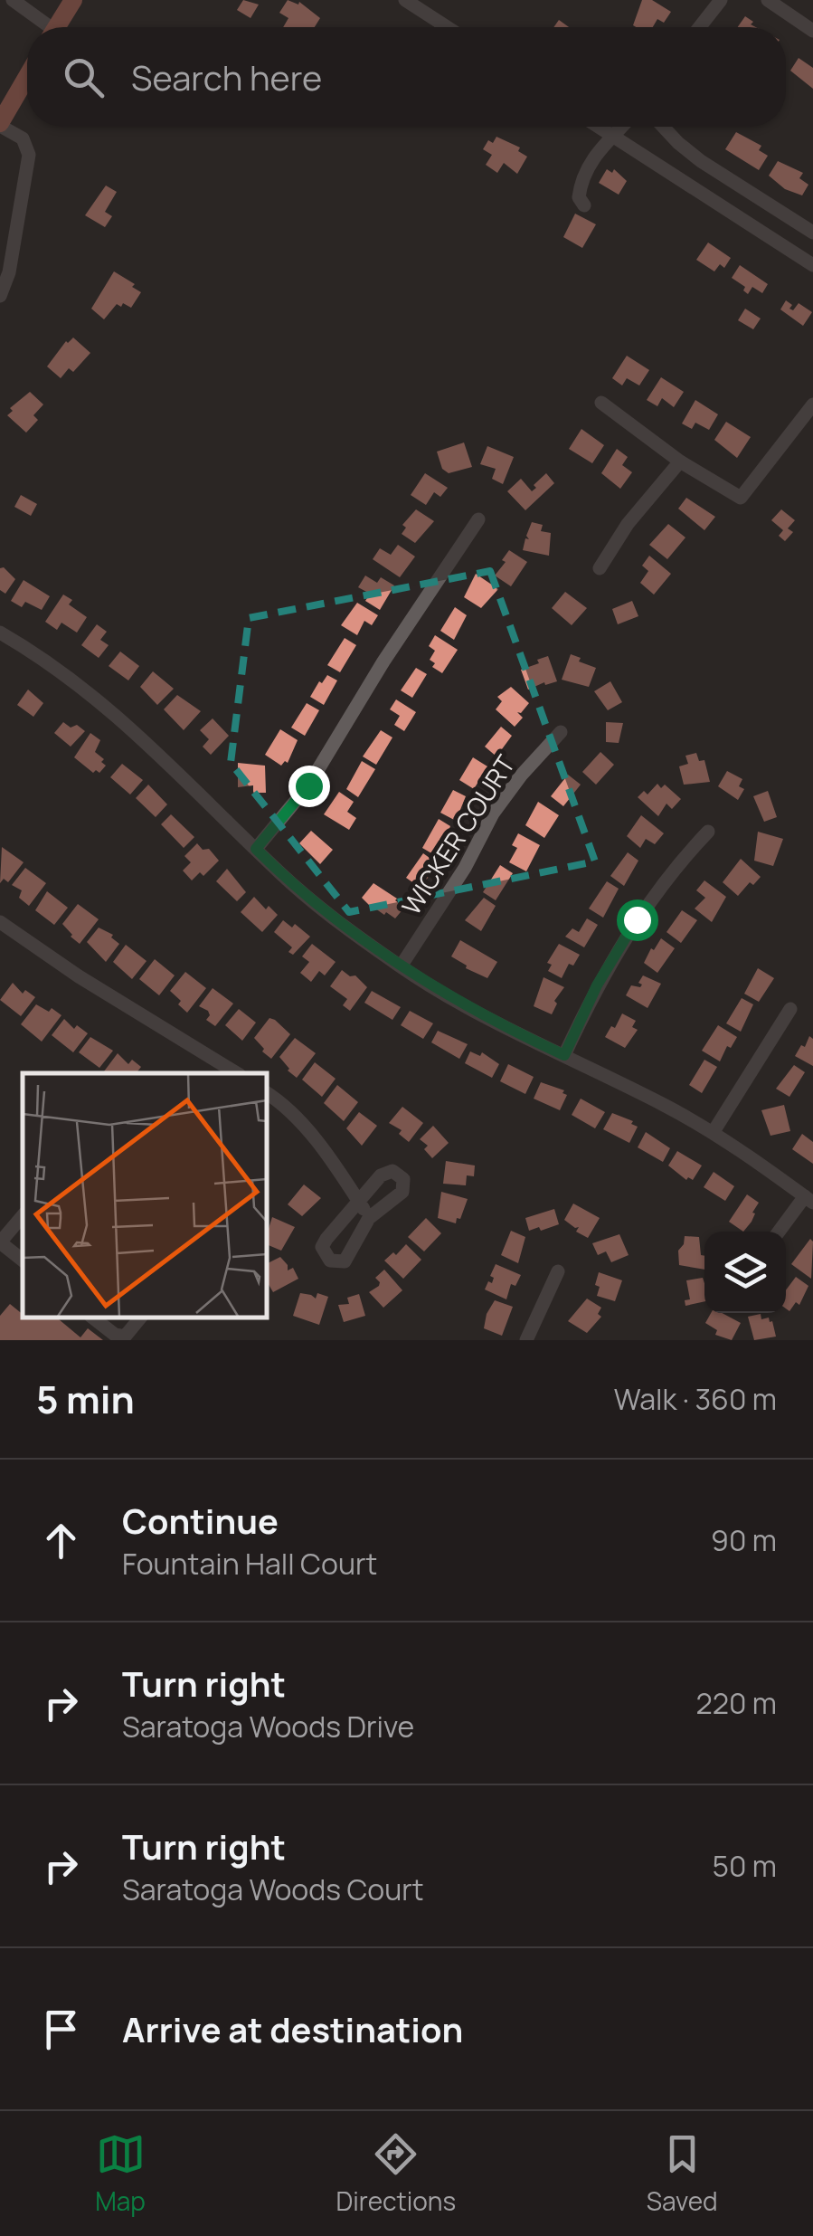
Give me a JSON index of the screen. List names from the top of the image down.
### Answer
{
  "streets": {
    "street": ["WICKER COURT"]
  },
  "page": {
    "search": "Search here",
    "heading": ["5 min", "Walk · 360 m"],
    "list": [
      ["Continue", "Fountain Hall Court", "90 m"],
      ["Turn right", "Saratoga Woods Drive", "220 m"],
      ["Turn right", "Saratoga Woods Court", "50 m"],
      "Arrive at destination"
    ],
    "nav": ["Map", "Directions", "Saved"]
  }
}
